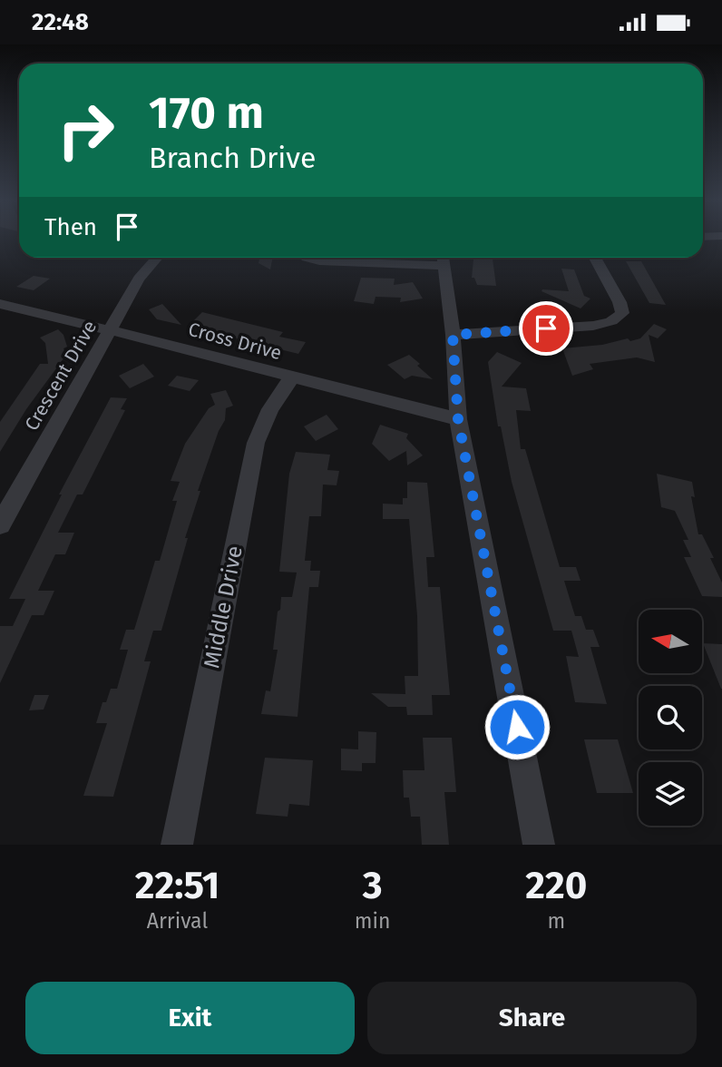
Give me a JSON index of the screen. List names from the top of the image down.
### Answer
{
  "streets": {
    "street": ["Cross Drive", "Crescent Drive", "Middle Drive"]
  },
  "crossings": [
    ["Cross Drive", "Crescent Drive"],
    ["Cross Drive", "Middle Drive"]
  ],
  "north": "left",
  "page": {
    "status": "22:48",
    "turn": ["170 m", "Branch Drive"],
    "then": "Then",
    "eta": [
      "22:51",
      "Arrival",
      "3",
      "min",
      "220",
      "m"
    ],
    "buttons": ["Exit", "Share"]
  }
}
